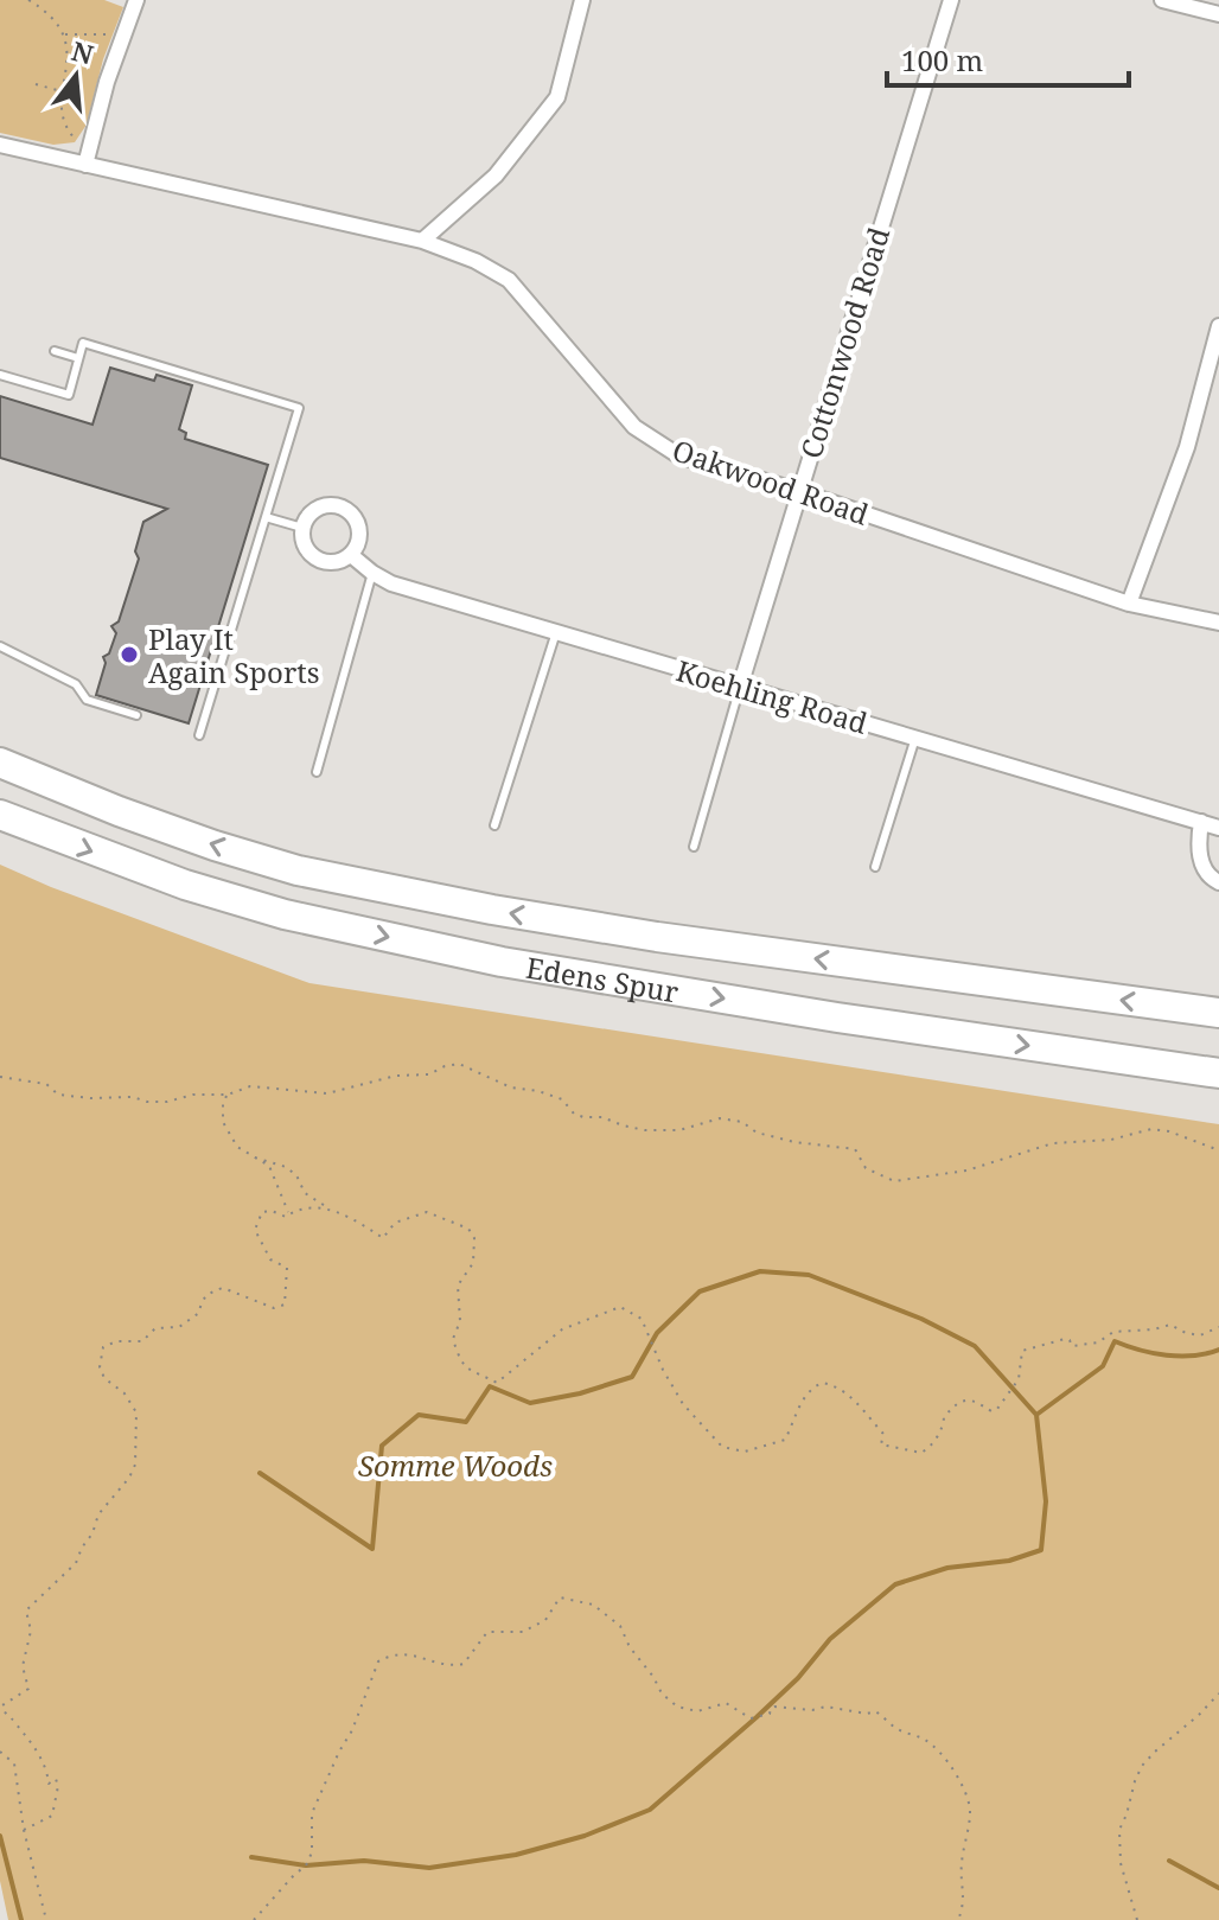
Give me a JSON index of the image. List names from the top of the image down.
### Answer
{
  "streets": {
    "highway": ["Edens Spur"],
    "street": ["Cottonwood Road", "Oakwood Road", "Koehling Road"]
  },
  "crossings": [
    ["Cottonwood Road", "Oakwood Road"],
    ["Cottonwood Road", "Koehling Road"]
  ],
  "parks": ["Somme Woods"],
  "places": ["Play It Again Sports"],
  "scale_bar": "100 m",
  "north": "top"
}
